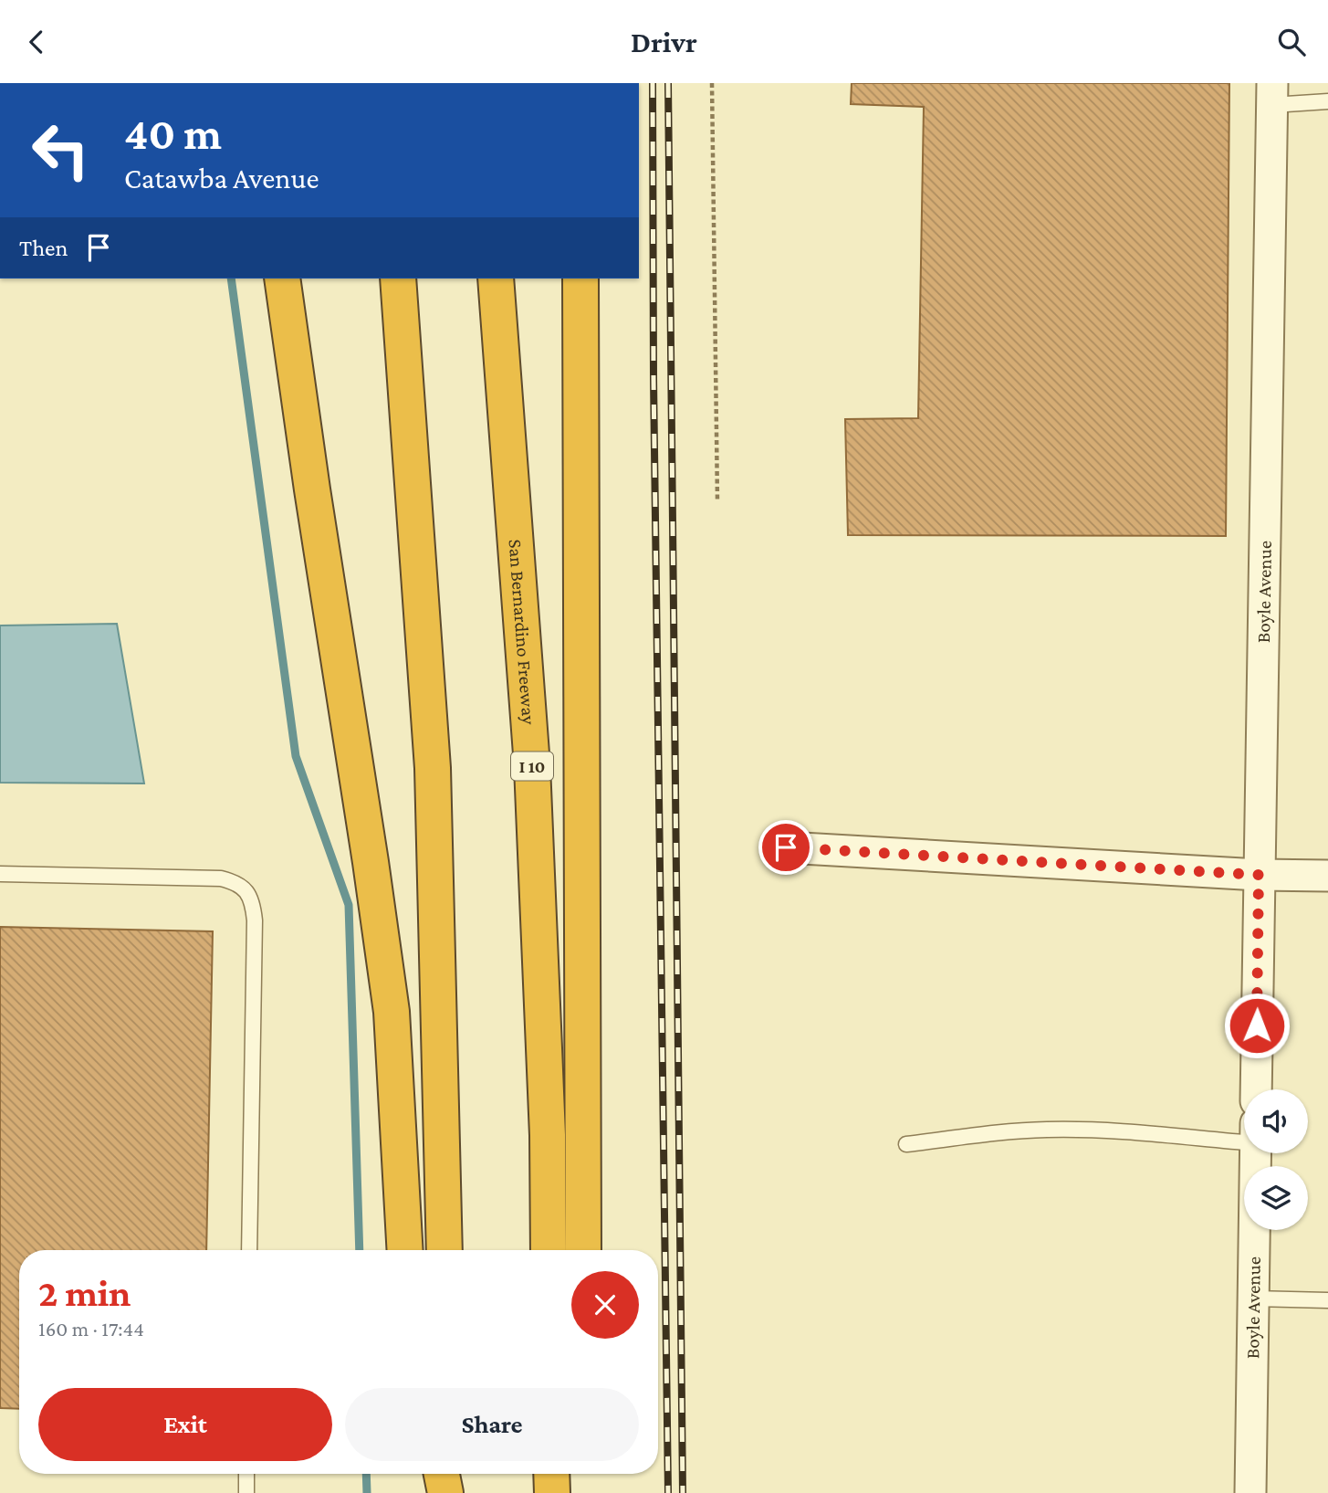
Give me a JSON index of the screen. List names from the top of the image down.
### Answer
{
  "streets": {
    "highway": ["San Bernardino Freeway", "I 10"],
    "street": ["Boyle Avenue"]
  },
  "page": {
    "header": "Drivr",
    "turn": ["40 m", "Catawba Avenue"],
    "then": "Then",
    "heading": ["2 min", "160 m · 17:44"],
    "buttons": ["Exit", "Share"]
  }
}
